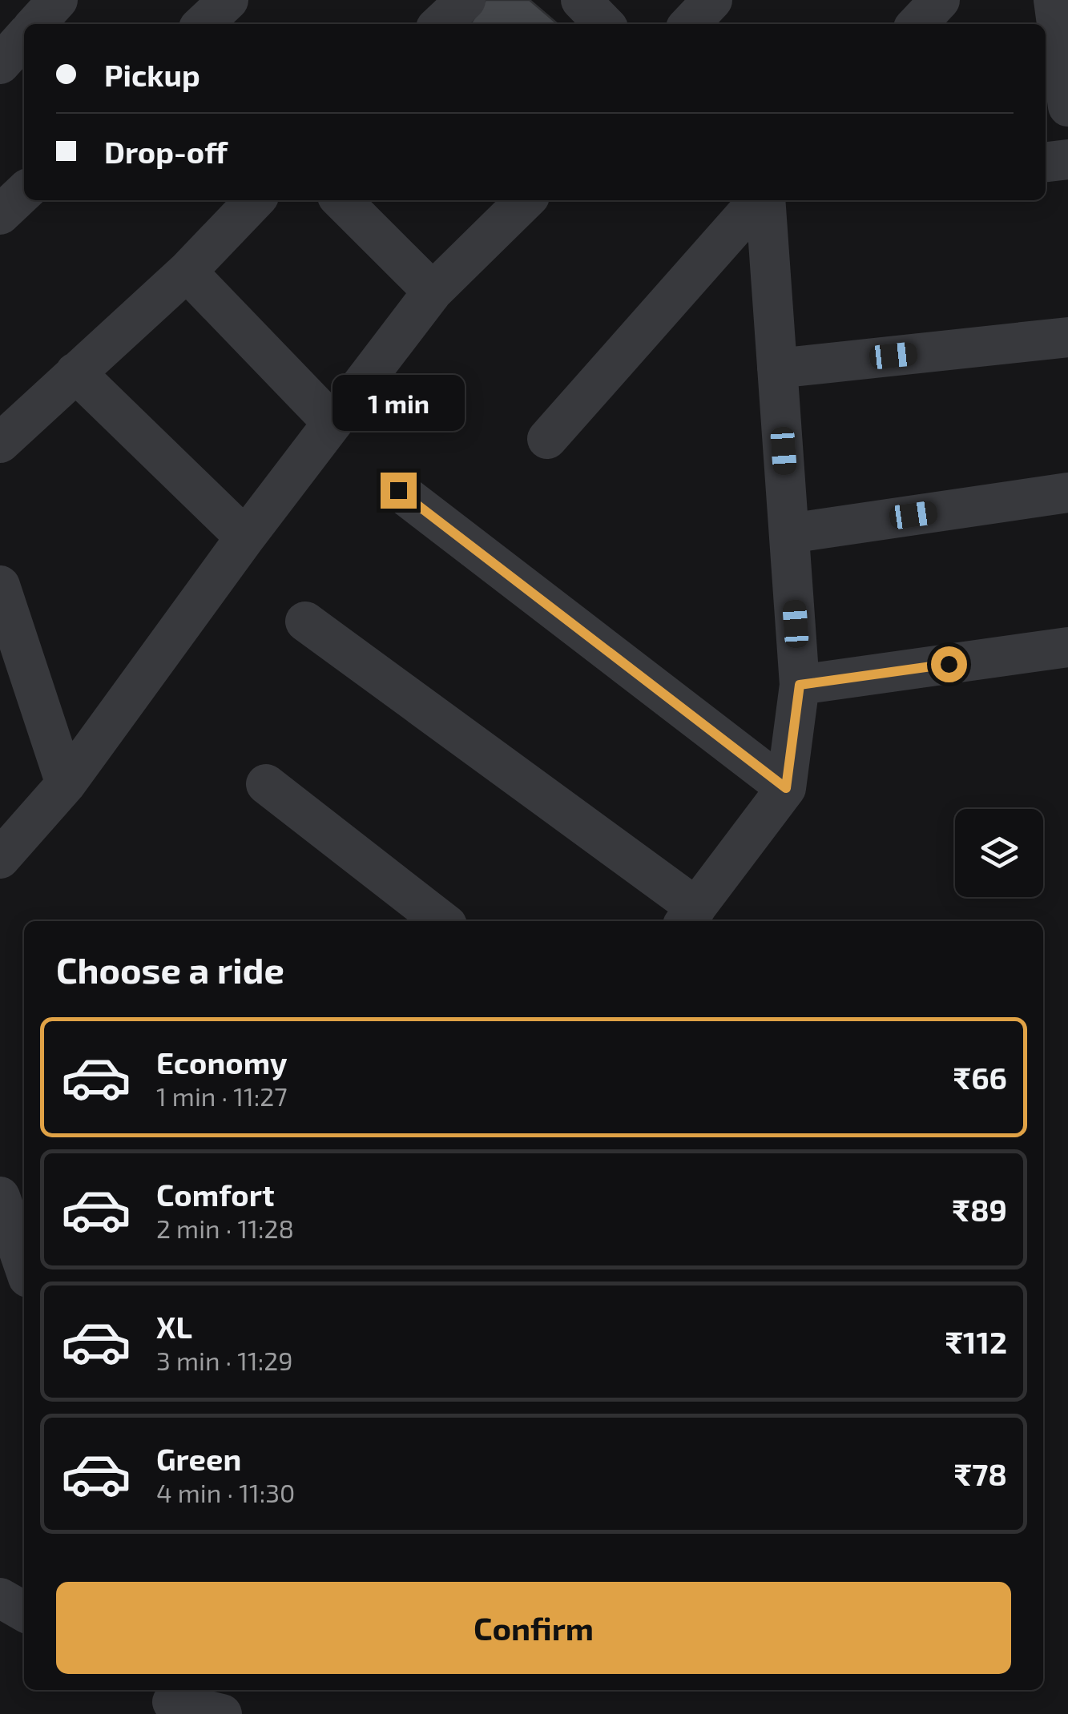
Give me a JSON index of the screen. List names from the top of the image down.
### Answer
{
  "page": {
    "banner": ["Pickup", "Drop-off"],
    "bubble": "1 min",
    "heading": "Choose a ride",
    "list": [
      {
        "name": "Economy",
        "note": "1 min · 11:27",
        "value": "₹66"
      },
      {
        "name": "Comfort",
        "note": "2 min · 11:28",
        "value": "₹89"
      },
      {
        "name": "XL",
        "note": "3 min · 11:29",
        "value": "₹112"
      },
      {
        "name": "Green",
        "note": "4 min · 11:30",
        "value": "₹78"
      }
    ],
    "buttons": "Confirm"
  }
}
